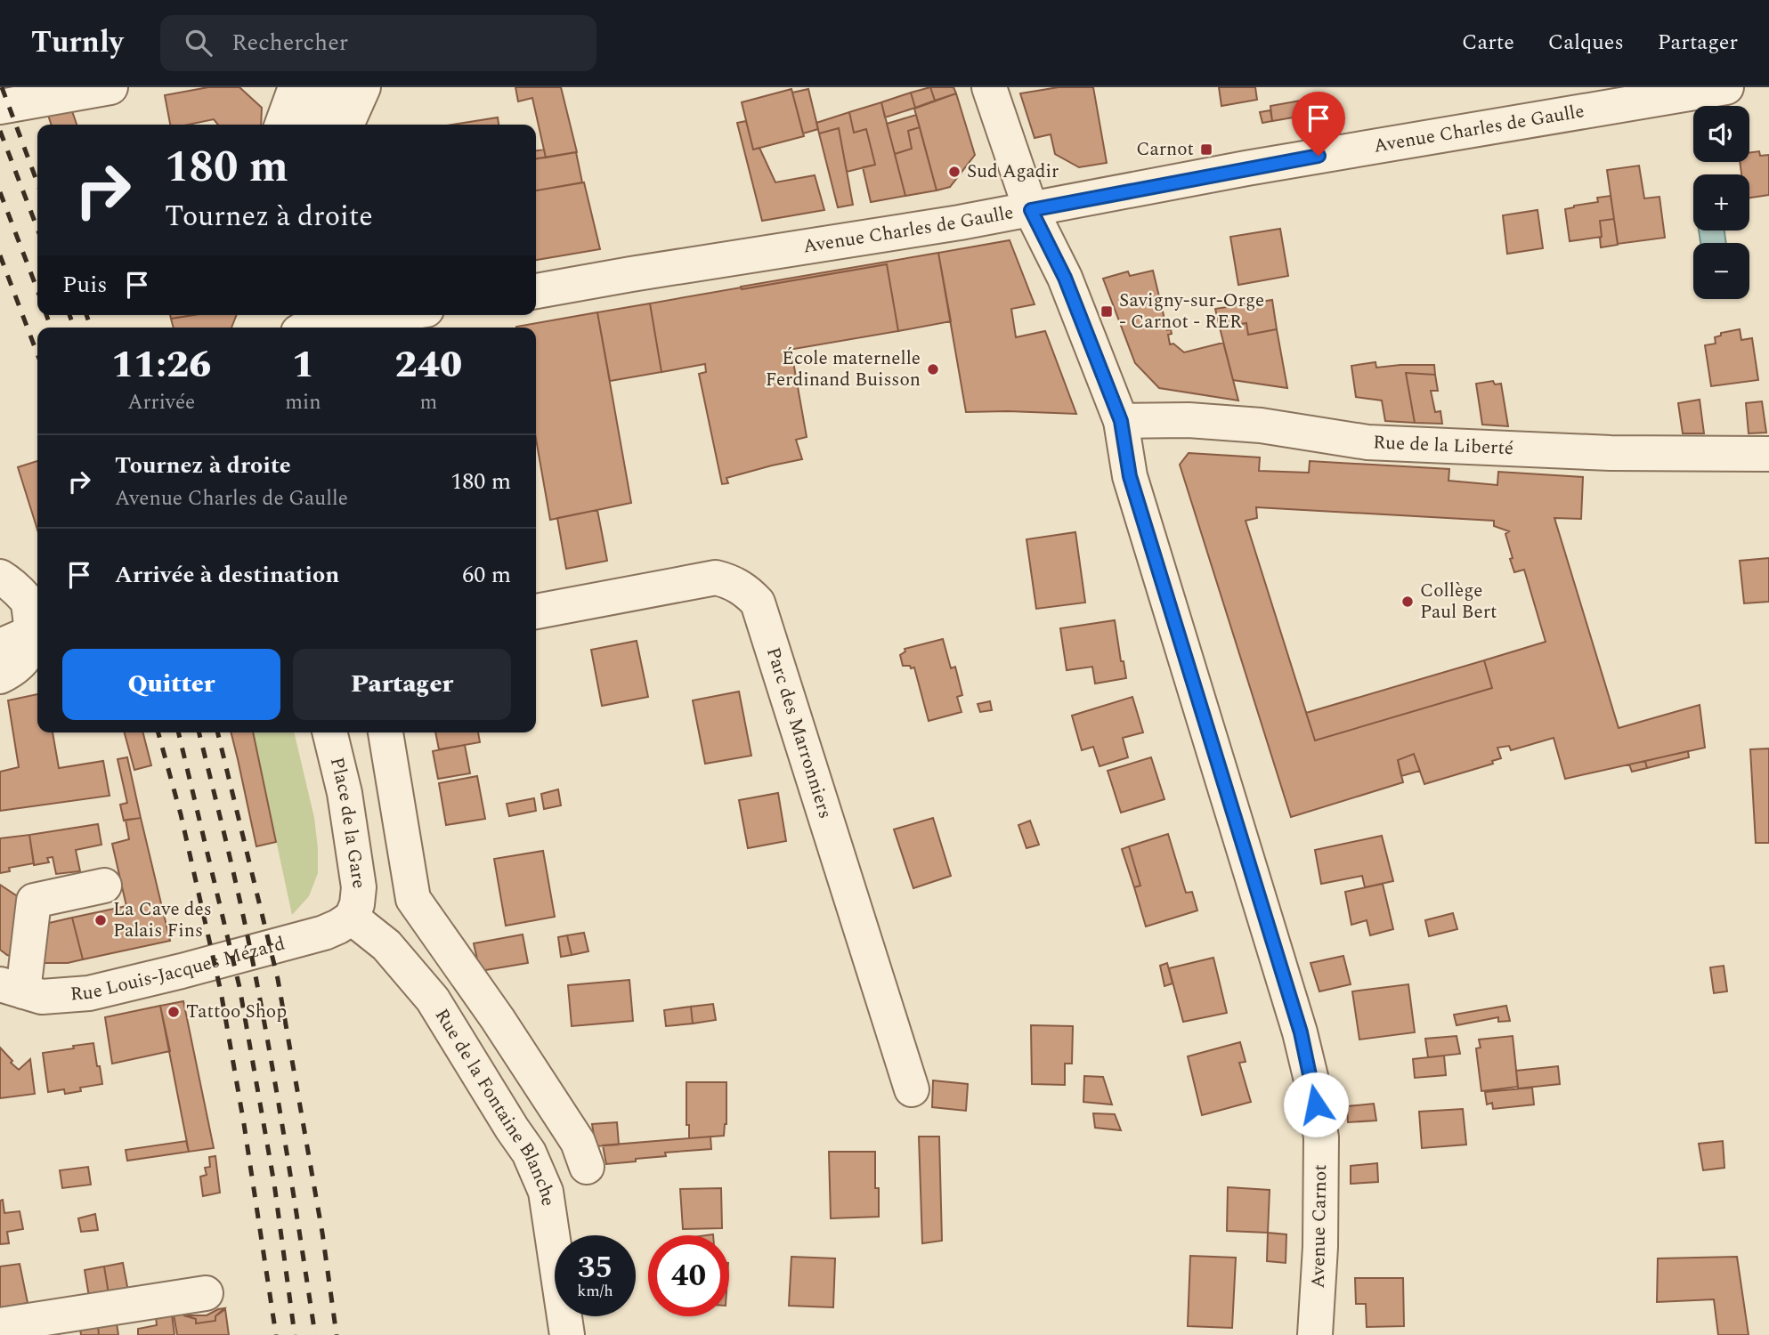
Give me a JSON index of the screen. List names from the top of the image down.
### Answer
{
  "streets": {
    "street": [
      "Avenue Charles de Gaulle",
      "Rue de la Liberté",
      "Parc des Marronniers",
      "Place de la Gare",
      "Rue Louis-Jacques Mézard",
      "Rue de la Fontaine Blanche",
      "Avenue Carnot"
    ]
  },
  "crossings": [
    ["Avenue Charles de Gaulle", "Avenue Carnot"],
    ["Rue de la Liberté", "Avenue Carnot"],
    ["Place de la Gare", "Rue Louis-Jacques Mézard"],
    ["Place de la Gare", "Rue de la Fontaine Blanche"],
    ["Rue Louis-Jacques Mézard", "Rue de la Fontaine Blanche"]
  ],
  "places": {
    "transit": ["Carnot", "Savigny-sur-Orge - Carnot - RER"],
    "other": [
      "Sud Agadir",
      "École maternelle Ferdinand Buisson",
      "Collège Paul Bert",
      "La Cave des Palais Fins",
      "Tattoo Shop"
    ]
  },
  "page": {
    "header": "Turnly",
    "search": "Rechercher",
    "nav": ["Carte", "Calques", "Partager"],
    "map_buttons": ["+", "−"],
    "turn": ["180 m", "Tournez à droite"],
    "then": "Puis",
    "eta": [
      "11:26",
      "Arrivée",
      "1",
      "min",
      "240",
      "m"
    ],
    "list": [
      {
        "name": "Tournez à droite",
        "note": "Avenue Charles de Gaulle",
        "value": "180 m"
      },
      {
        "name": "Arrivée à destination",
        "value": "60 m"
      }
    ],
    "buttons": ["Quitter", "Partager"],
    "speed": "35 km/h",
    "limit": "40"
  }
}
